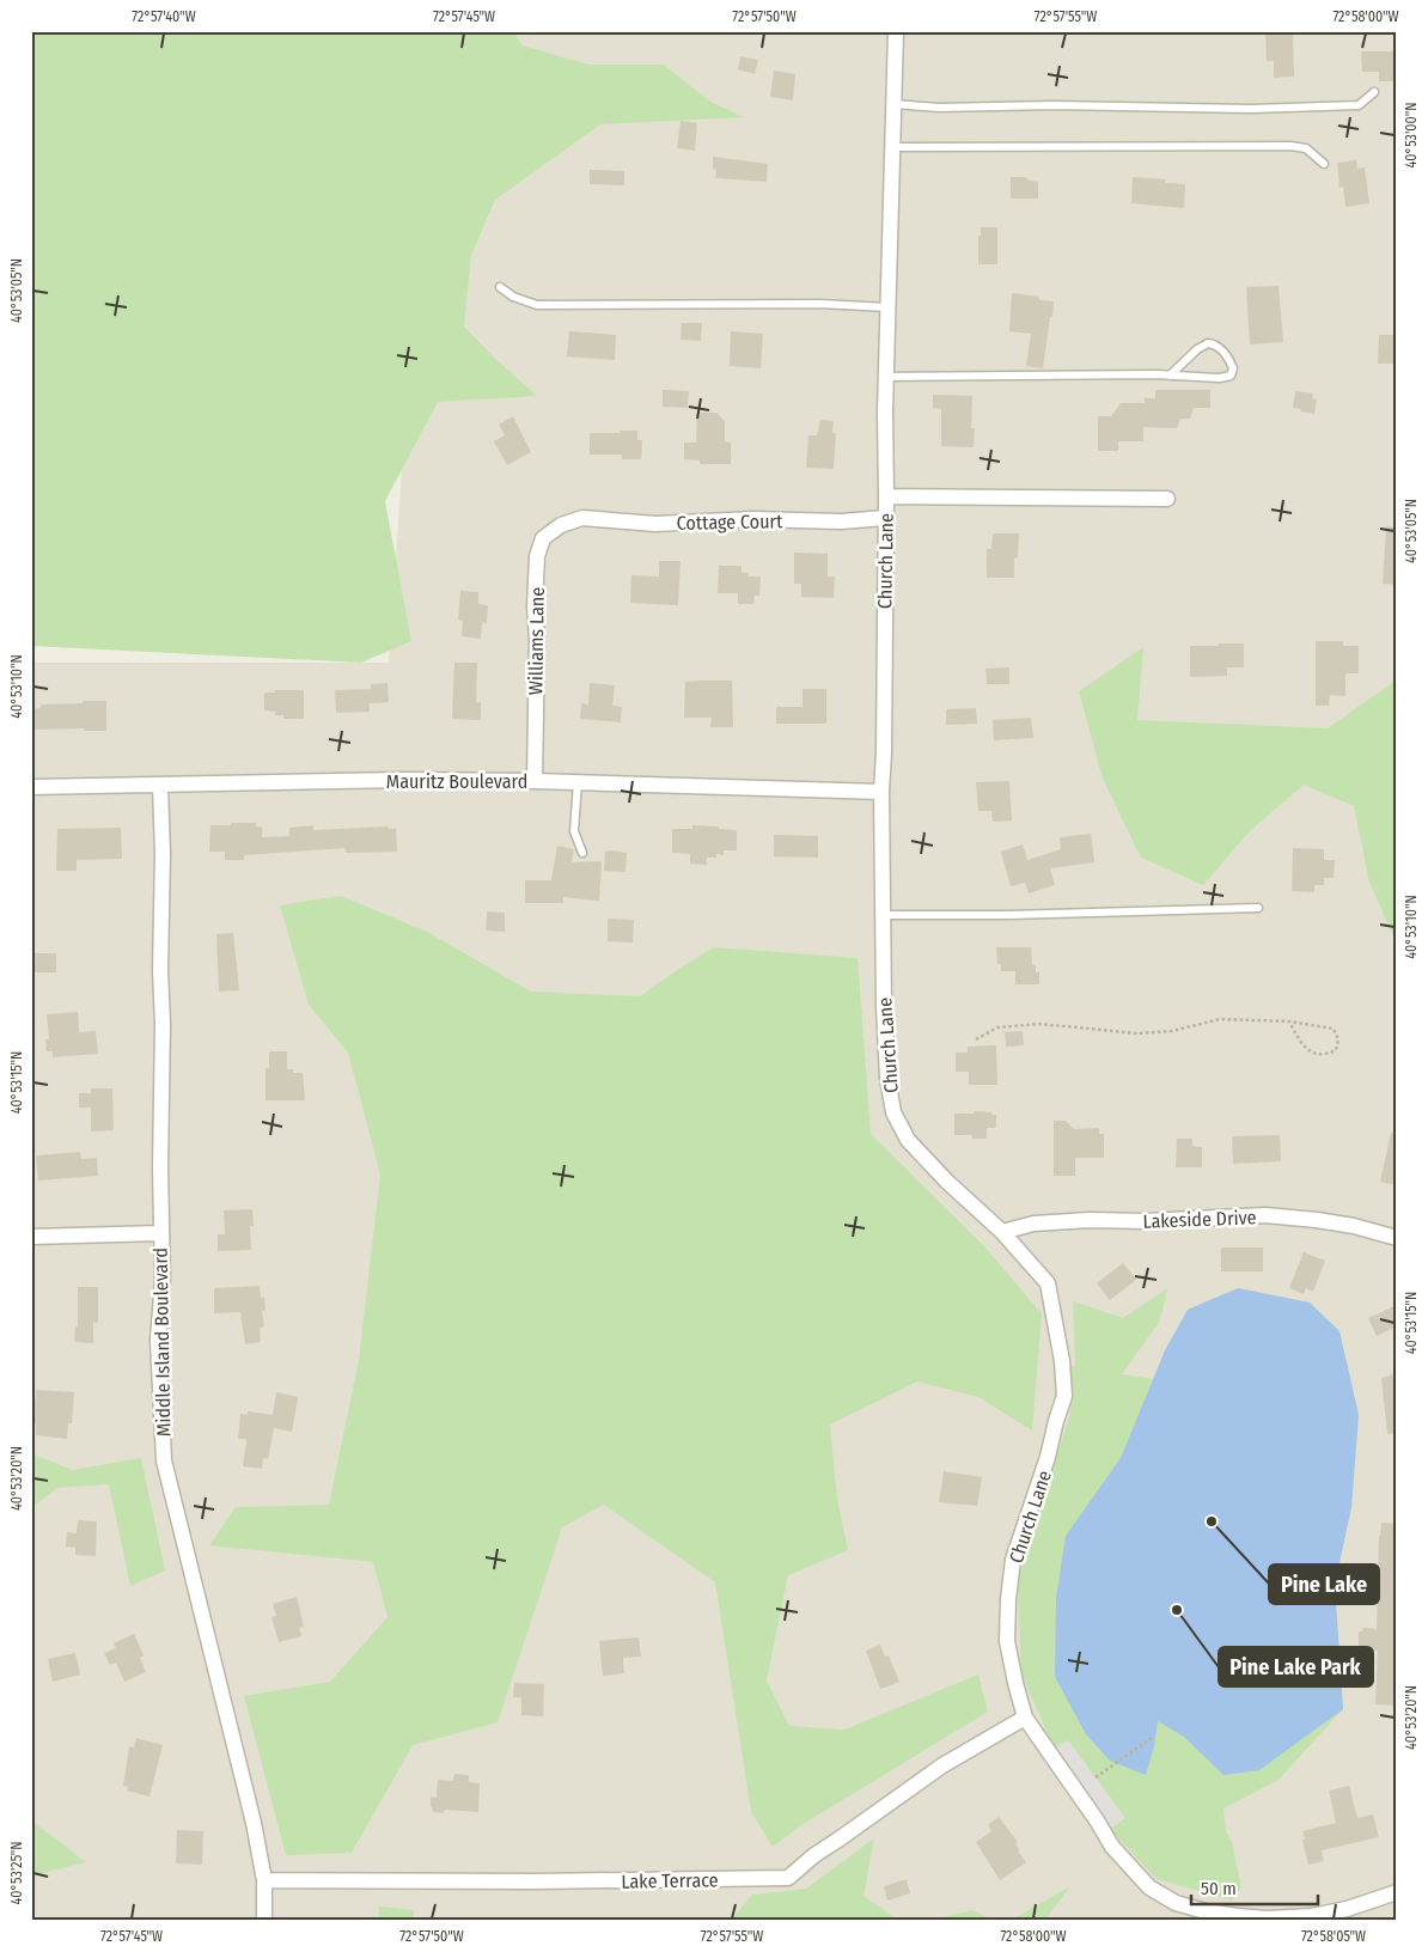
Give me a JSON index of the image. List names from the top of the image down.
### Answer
{
  "streets": {
    "street": [
      "Cottage Court",
      "Church Lane",
      "Williams Lane",
      "Mauritz Boulevard",
      "Lakeside Drive",
      "Middle Island Boulevard",
      "Lake Terrace"
    ]
  },
  "crossings": [
    ["Cottage Court", "Church Lane"],
    ["Cottage Court", "Williams Lane"],
    ["Church Lane", "Mauritz Boulevard"],
    ["Church Lane", "Lakeside Drive"],
    ["Church Lane", "Lake Terrace"],
    ["Williams Lane", "Mauritz Boulevard"],
    ["Mauritz Boulevard", "Middle Island Boulevard"],
    ["Middle Island Boulevard", "Lake Terrace"]
  ],
  "places": ["Pine Lake", "Pine Lake Park"],
  "scale_bar": "50 m",
  "coordinates": [
    "72°57'40\"W",
    "72°57'45\"W",
    "72°57'50\"W",
    "72°57'55\"W",
    "72°58'00\"W",
    "40°53'00\"N",
    "40°53'05\"N",
    "40°53'10\"N",
    "40°53'15\"N",
    "40°53'20\"N",
    "40°53'25\"N",
    "72°58'05\"W"
  ]
}
